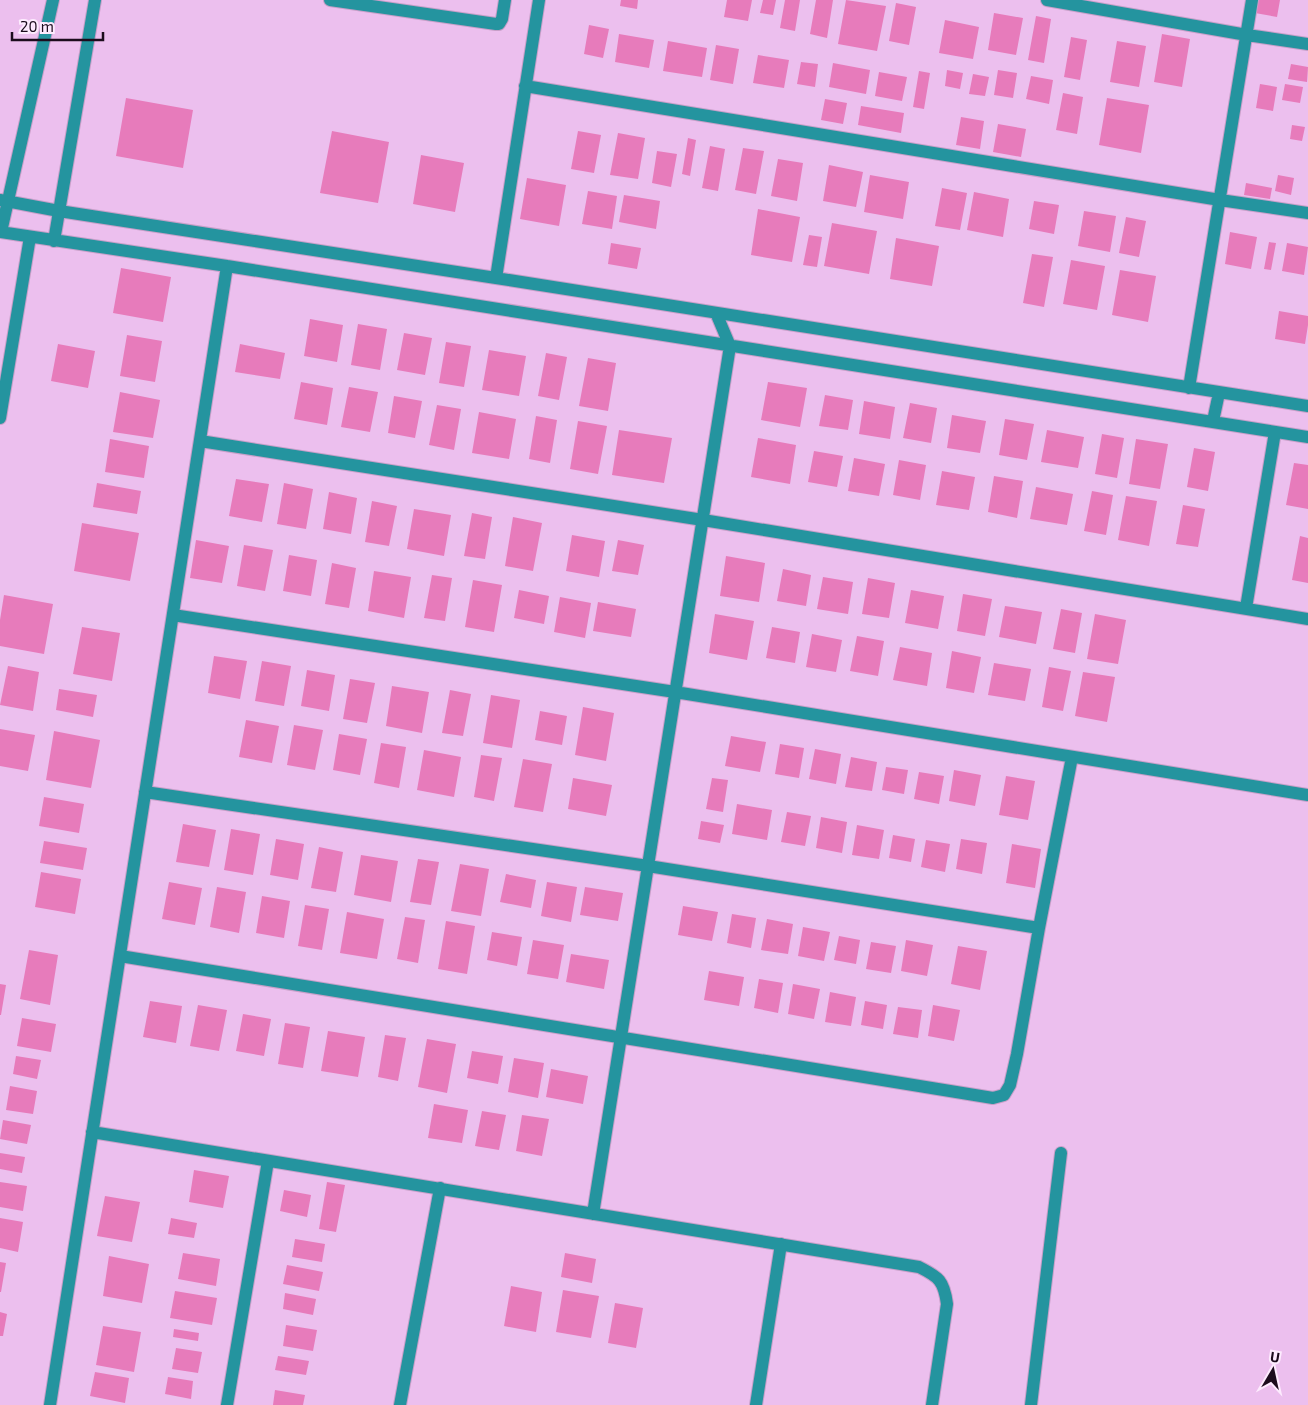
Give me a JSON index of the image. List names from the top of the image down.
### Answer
{
  "scale_bar": "20 m",
  "north": "top"
}
